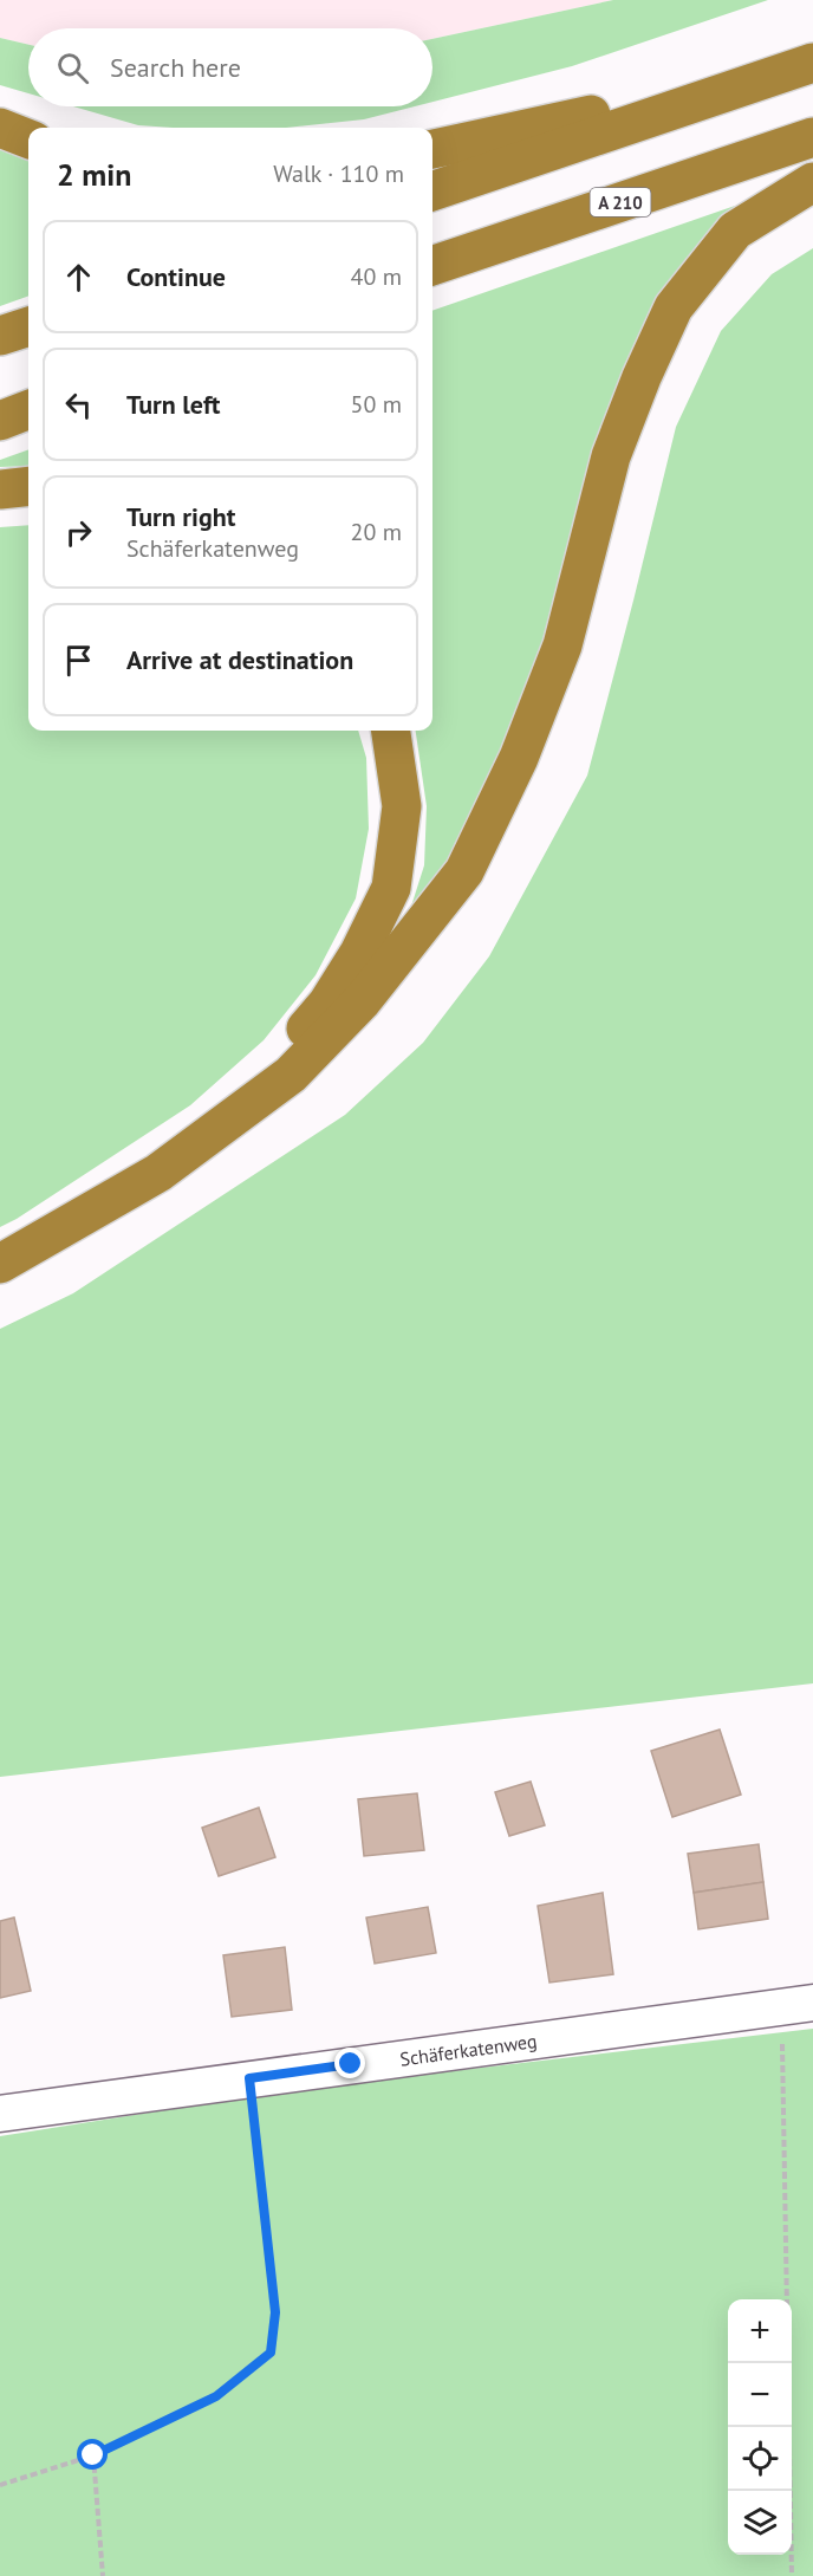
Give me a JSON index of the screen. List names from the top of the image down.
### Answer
{
  "streets": {
    "highway": ["A 210"],
    "street": ["Schäferkatenweg"]
  },
  "page": {
    "search": "Search here",
    "heading": ["2 min", "Walk · 110 m"],
    "list": [
      ["Continue", "40 m"],
      ["Turn left", "50 m"],
      ["Turn right", "Schäferkatenweg", "20 m"],
      "Arrive at destination"
    ],
    "map_buttons": ["+", "−"]
  }
}
